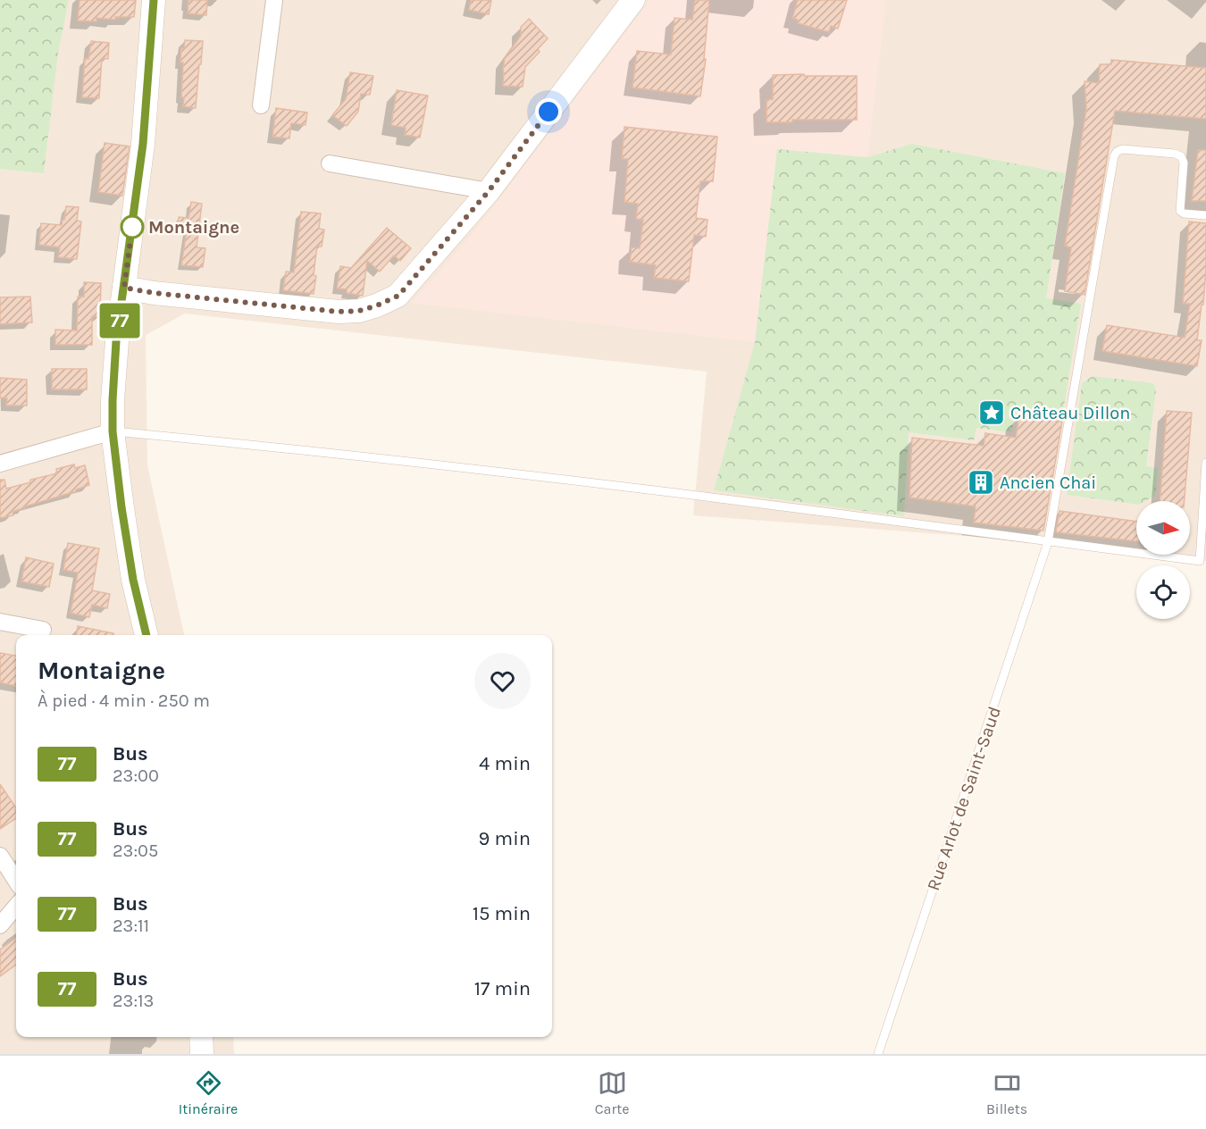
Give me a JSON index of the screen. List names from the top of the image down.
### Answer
{
  "streets": {
    "lane": ["Rue Arlot de Saint-Saud"]
  },
  "places": {
    "other": ["Montaigne"],
    "place": ["Château Dillon"],
    "building": ["Ancien Chai"]
  },
  "lines": ["bus line 77"],
  "north": "right",
  "page": {
    "on_map": "77",
    "heading": ["Montaigne", "À pied · 4 min · 250 m"],
    "list": [
      {
        "mark": "77",
        "name": "Bus",
        "note": "23:00",
        "value": "4 min"
      },
      {
        "mark": "77",
        "name": "Bus",
        "note": "23:05",
        "value": "9 min"
      },
      {
        "mark": "77",
        "name": "Bus",
        "note": "23:11",
        "value": "15 min"
      },
      {
        "mark": "77",
        "name": "Bus",
        "note": "23:13",
        "value": "17 min"
      }
    ],
    "tabs": ["Itinéraire", "Carte", "Billets"]
  }
}
